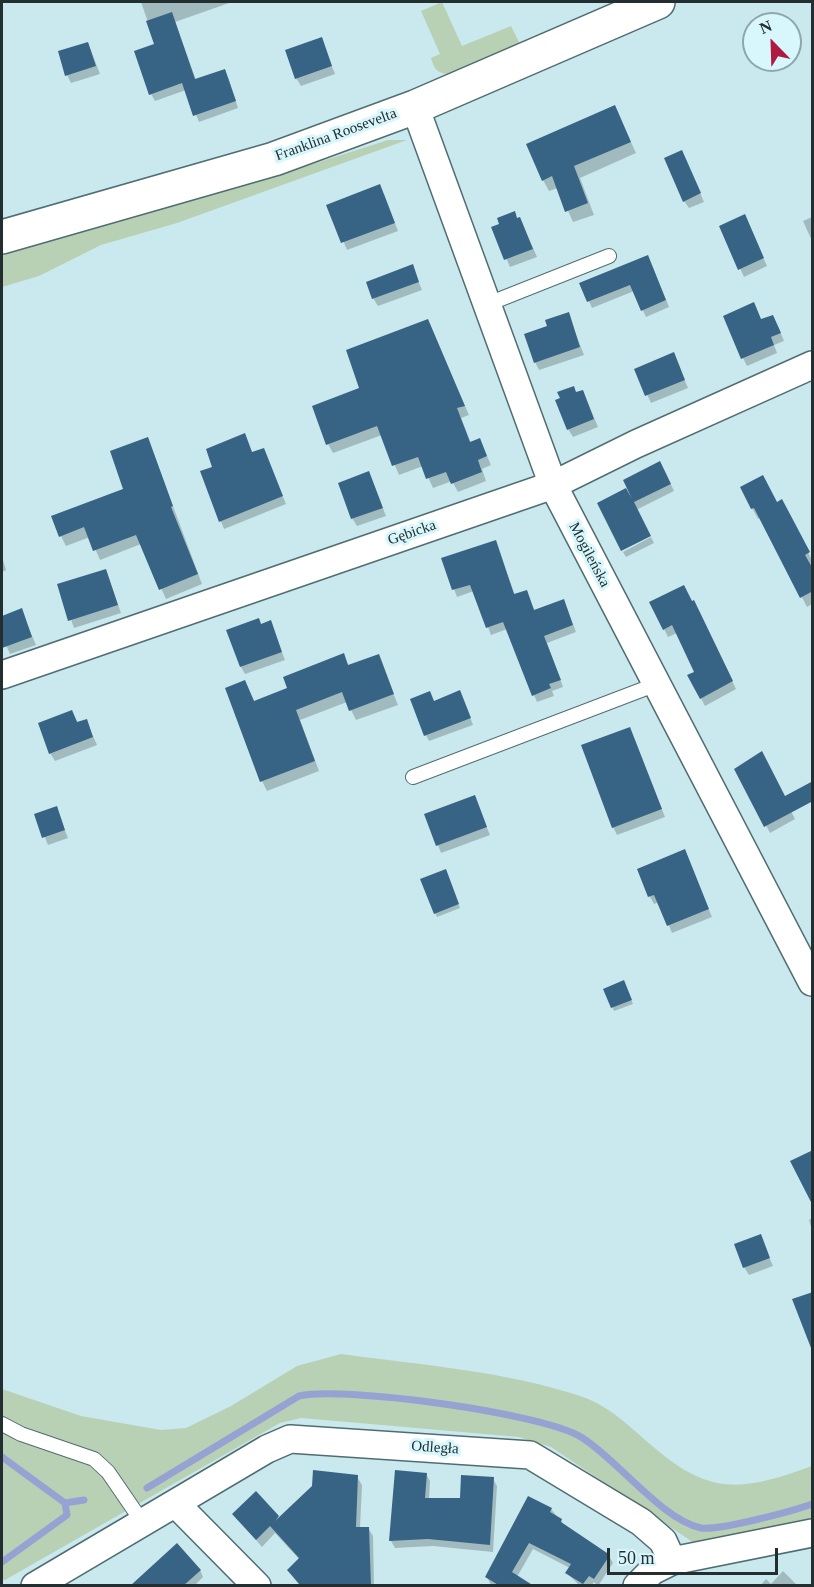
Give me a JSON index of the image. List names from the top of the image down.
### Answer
{
  "streets": {
    "street": [
      "Franklina Roosevelta",
      "Gębicka",
      "Mogileńska",
      "Odległa"
    ]
  },
  "crossings": [
    ["Franklina Roosevelta", "Mogileńska"],
    ["Gębicka", "Mogileńska"]
  ],
  "scale_bar": "50 m",
  "north": "top left"
}
